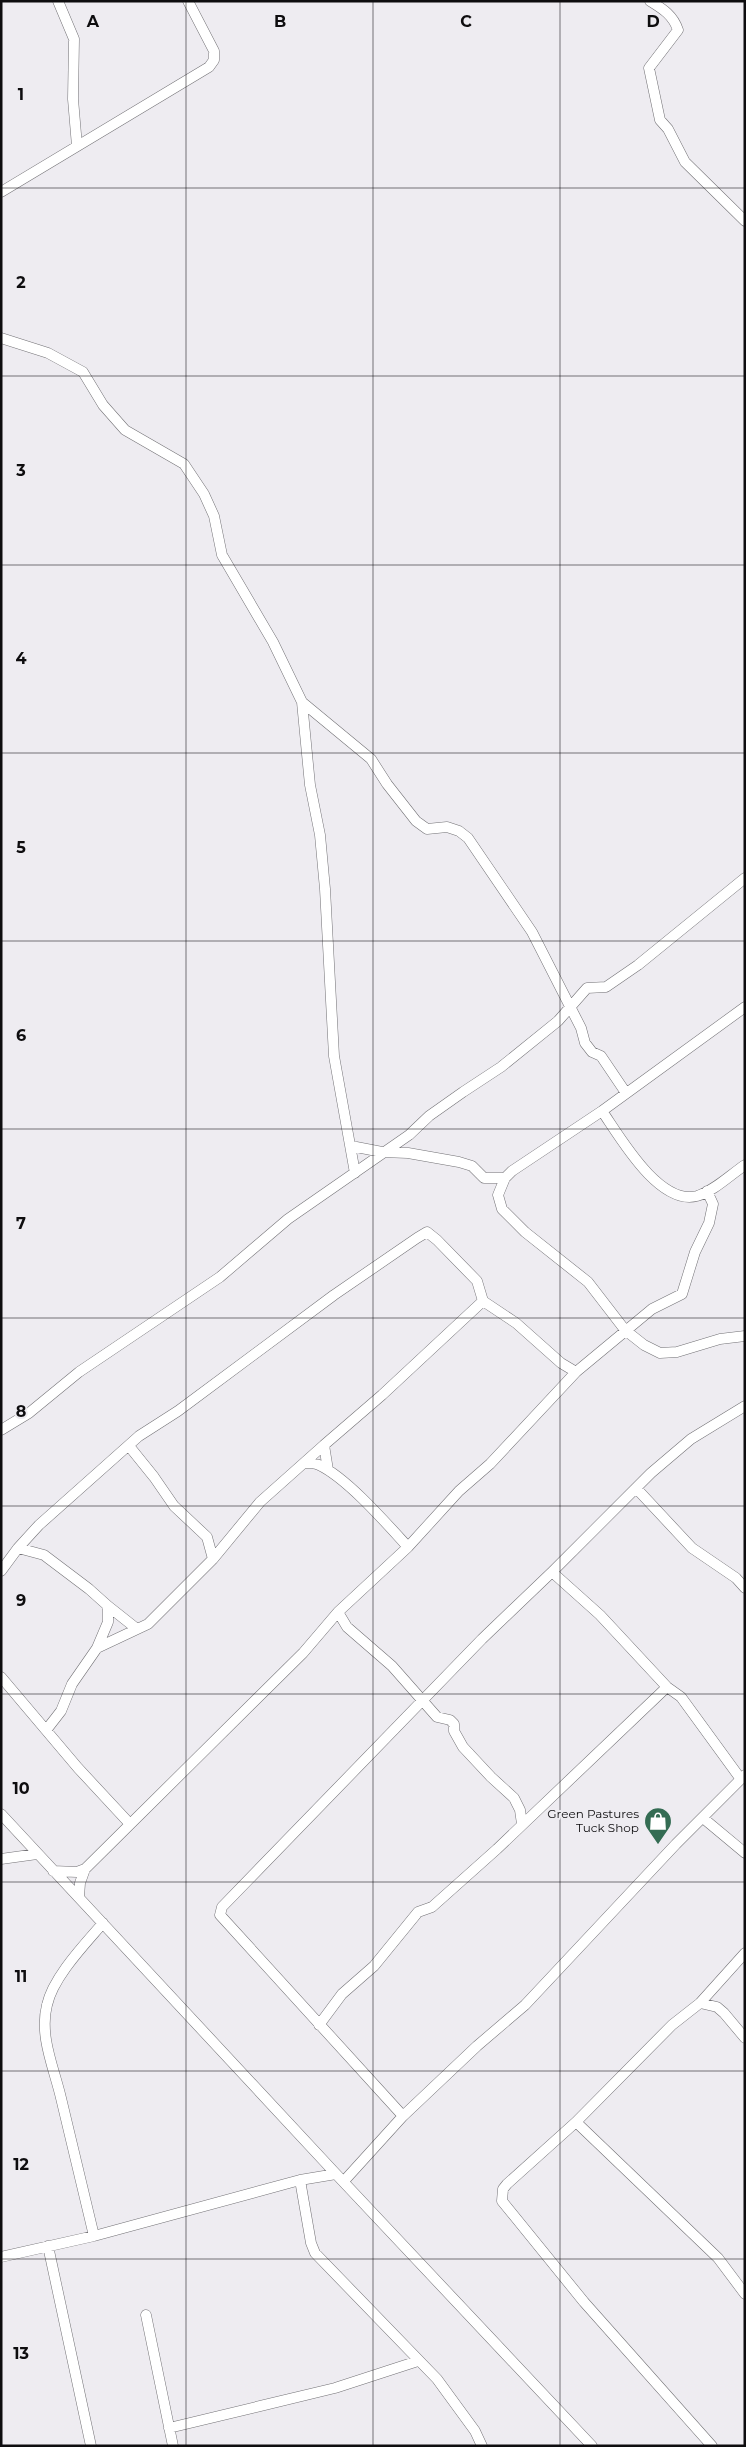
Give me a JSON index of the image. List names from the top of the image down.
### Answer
{
  "places": {
    "shop": ["Green Pastures Tuck Shop"]
  },
  "grid": {
    "columns": [
      "A",
      "B",
      "C",
      "D"
    ],
    "rows": [
      "1",
      "2",
      "3",
      "4",
      "5",
      "6",
      "7",
      "8",
      "9",
      "10",
      "11",
      "12",
      "13"
    ]
  }
}
